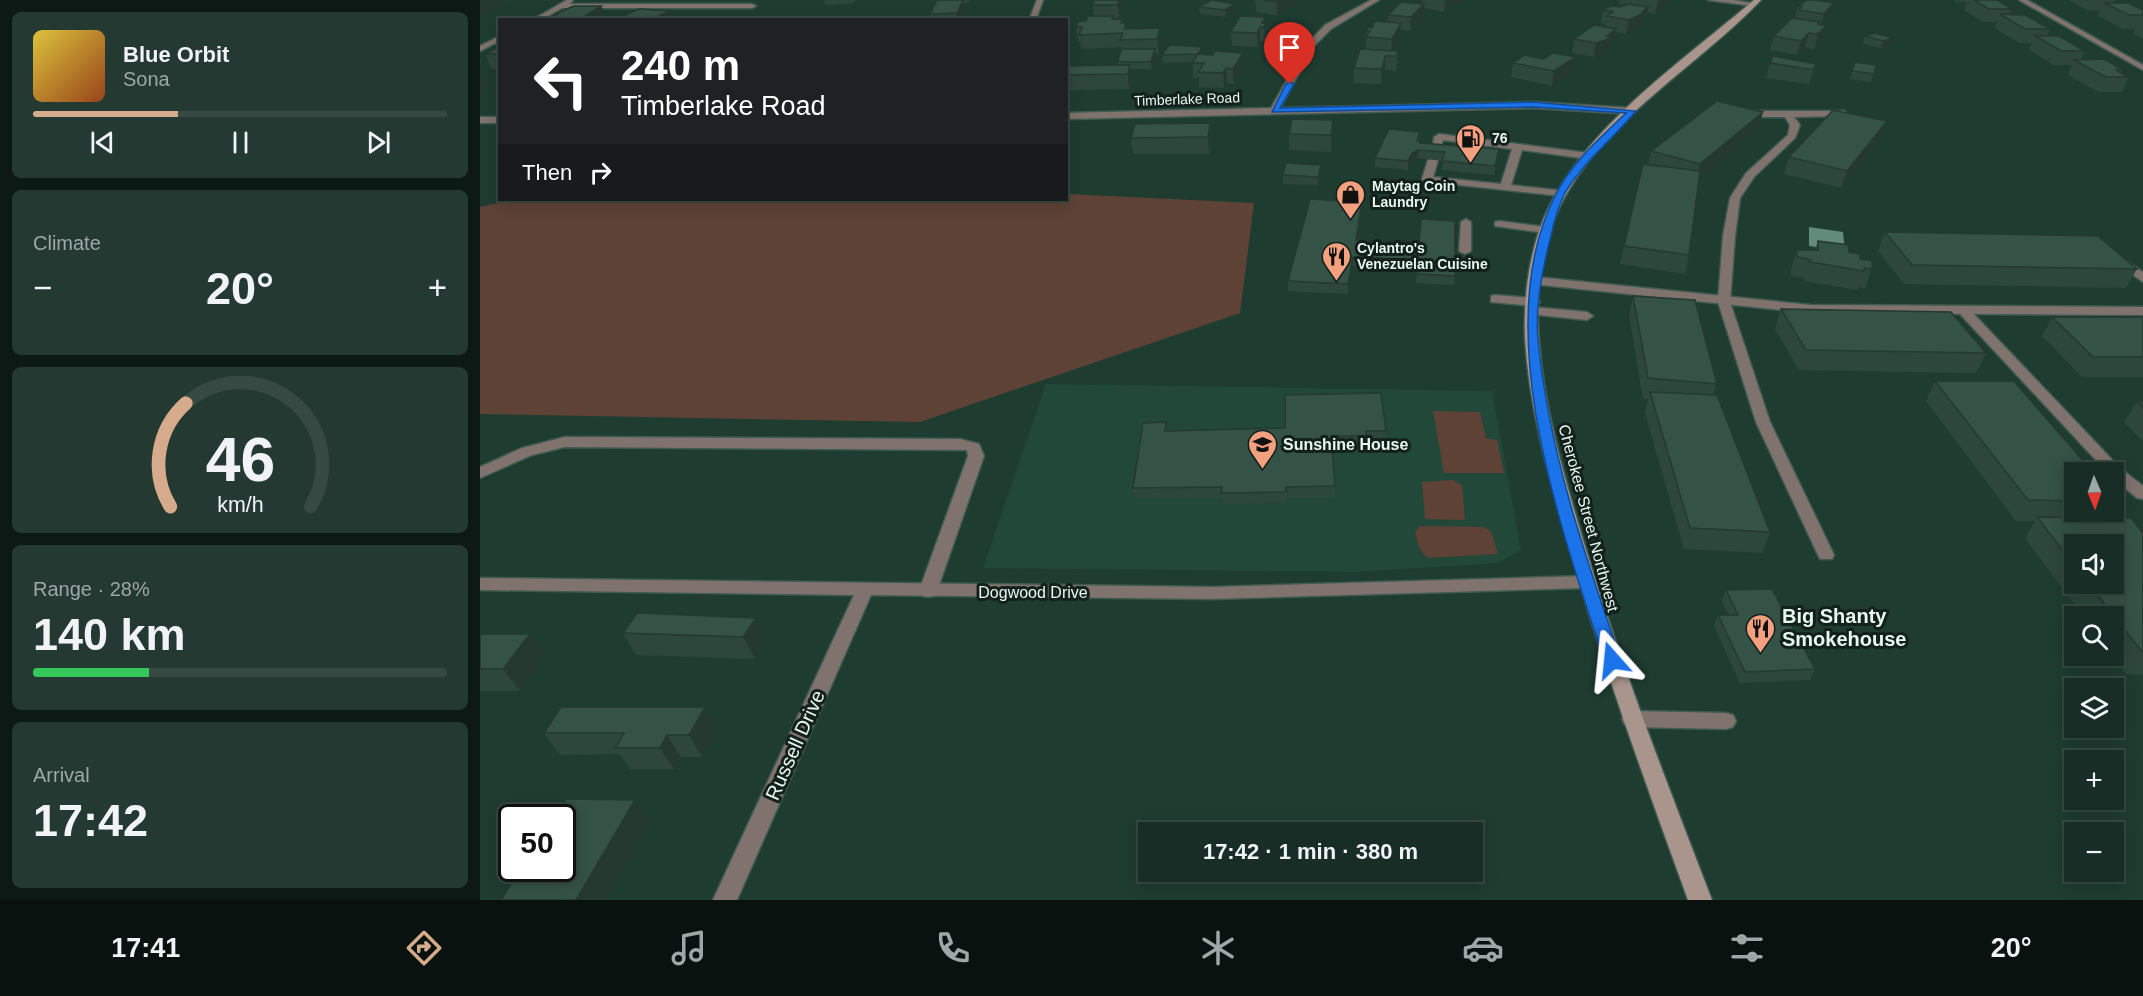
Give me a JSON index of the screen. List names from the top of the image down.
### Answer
{
  "streets": {
    "main road": ["Cherokee Street Northwest"],
    "street": ["Timberlake Road", "Dogwood Drive", "Russell Drive"]
  },
  "crossings": [
    ["Timberlake Road", "Cherokee Street Northwest"],
    ["Cherokee Street Northwest", "Dogwood Drive"],
    ["Dogwood Drive", "Russell Drive"]
  ],
  "places": {
    "fuel station": ["76"],
    "shop": ["Maytag Coin Laundry"],
    "restaurant": ["Cylantro's Venezuelan Cuisine", "Big Shanty Smokehouse"],
    "school or university": ["Sunshine House"]
  },
  "north": "bottom",
  "page": {
    "turn": ["240 m", "Timberlake Road"],
    "song": ["Blue Orbit", "Sona"],
    "then": "Then",
    "tile": [
      "Climate",
      ["Range · 28%", "140 km"],
      ["Arrival", "17:42"]
    ],
    "heat": ["−", "20°", "+"],
    "map_buttons": ["+", "−"],
    "limit": "50",
    "trip": "17:42 · 1 min · 380 m",
    "tabs": ["17:41", "20°"],
    "gauge": ["46", "km/h"]
  }
}
